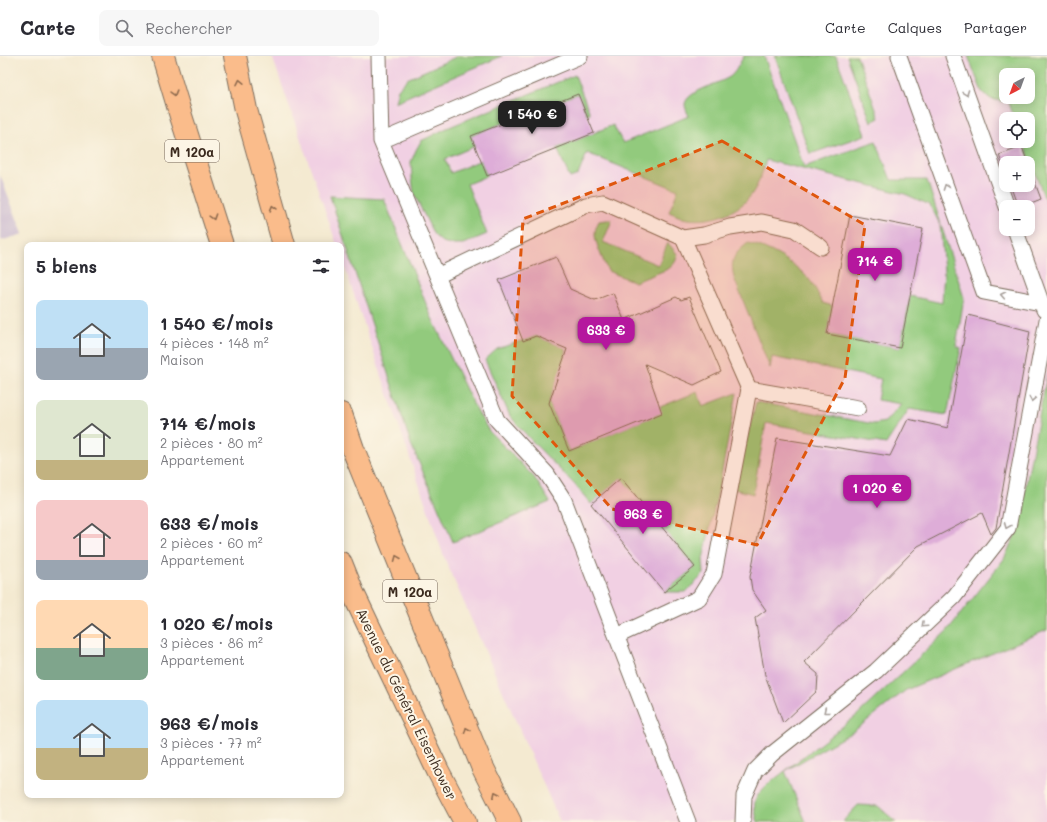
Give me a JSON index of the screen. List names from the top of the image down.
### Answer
{
  "streets": {
    "main road": ["M 120a", "Avenue du Général Eisenhower"]
  },
  "north": "bottom left",
  "page": {
    "header": "Carte",
    "search": "Rechercher",
    "nav": ["Carte", "Calques", "Partager"],
    "map_buttons": ["+", "−"],
    "price": [
      "1 540 €",
      "714 €",
      "633 €",
      "1 020 €",
      "963 €"
    ],
    "heading": "5 biens",
    "list": [
      {
        "name": "1 540 €/mois",
        "note": "4 pièces · 148 m² · Maison"
      },
      {
        "name": "714 €/mois",
        "note": "2 pièces · 80 m² · Appartement"
      },
      {
        "name": "633 €/mois",
        "note": "2 pièces · 60 m² · Appartement"
      },
      {
        "name": "1 020 €/mois",
        "note": "3 pièces · 86 m² · Appartement"
      },
      {
        "name": "963 €/mois",
        "note": "3 pièces · 77 m² · Appartement"
      }
    ]
  }
}
